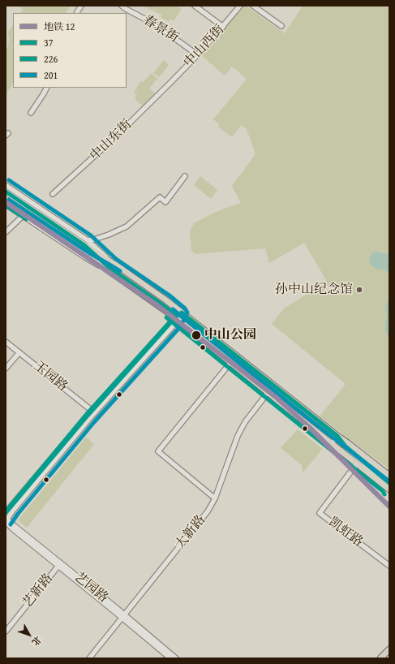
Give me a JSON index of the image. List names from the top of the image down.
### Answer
{
  "streets": {
    "street": [
      "春景街",
      "中山西街",
      "中山东街",
      "玉园路",
      "大新路",
      "凯虹路",
      "艺园路",
      "艺新路"
    ]
  },
  "crossings": [
    ["春景街", "中山西街"],
    ["中山西街", "中山东街"],
    ["大新路", "艺园路"],
    ["艺园路", "艺新路"]
  ],
  "places": ["孙中山纪念馆", "中山公园"],
  "lines": [
    "transit line 201",
    "transit line 226",
    "metro line 12",
    "transit line 37"
  ],
  "legend": [
    "地铁 12",
    "37",
    "226",
    "201"
  ],
  "north": "bottom right"
}
